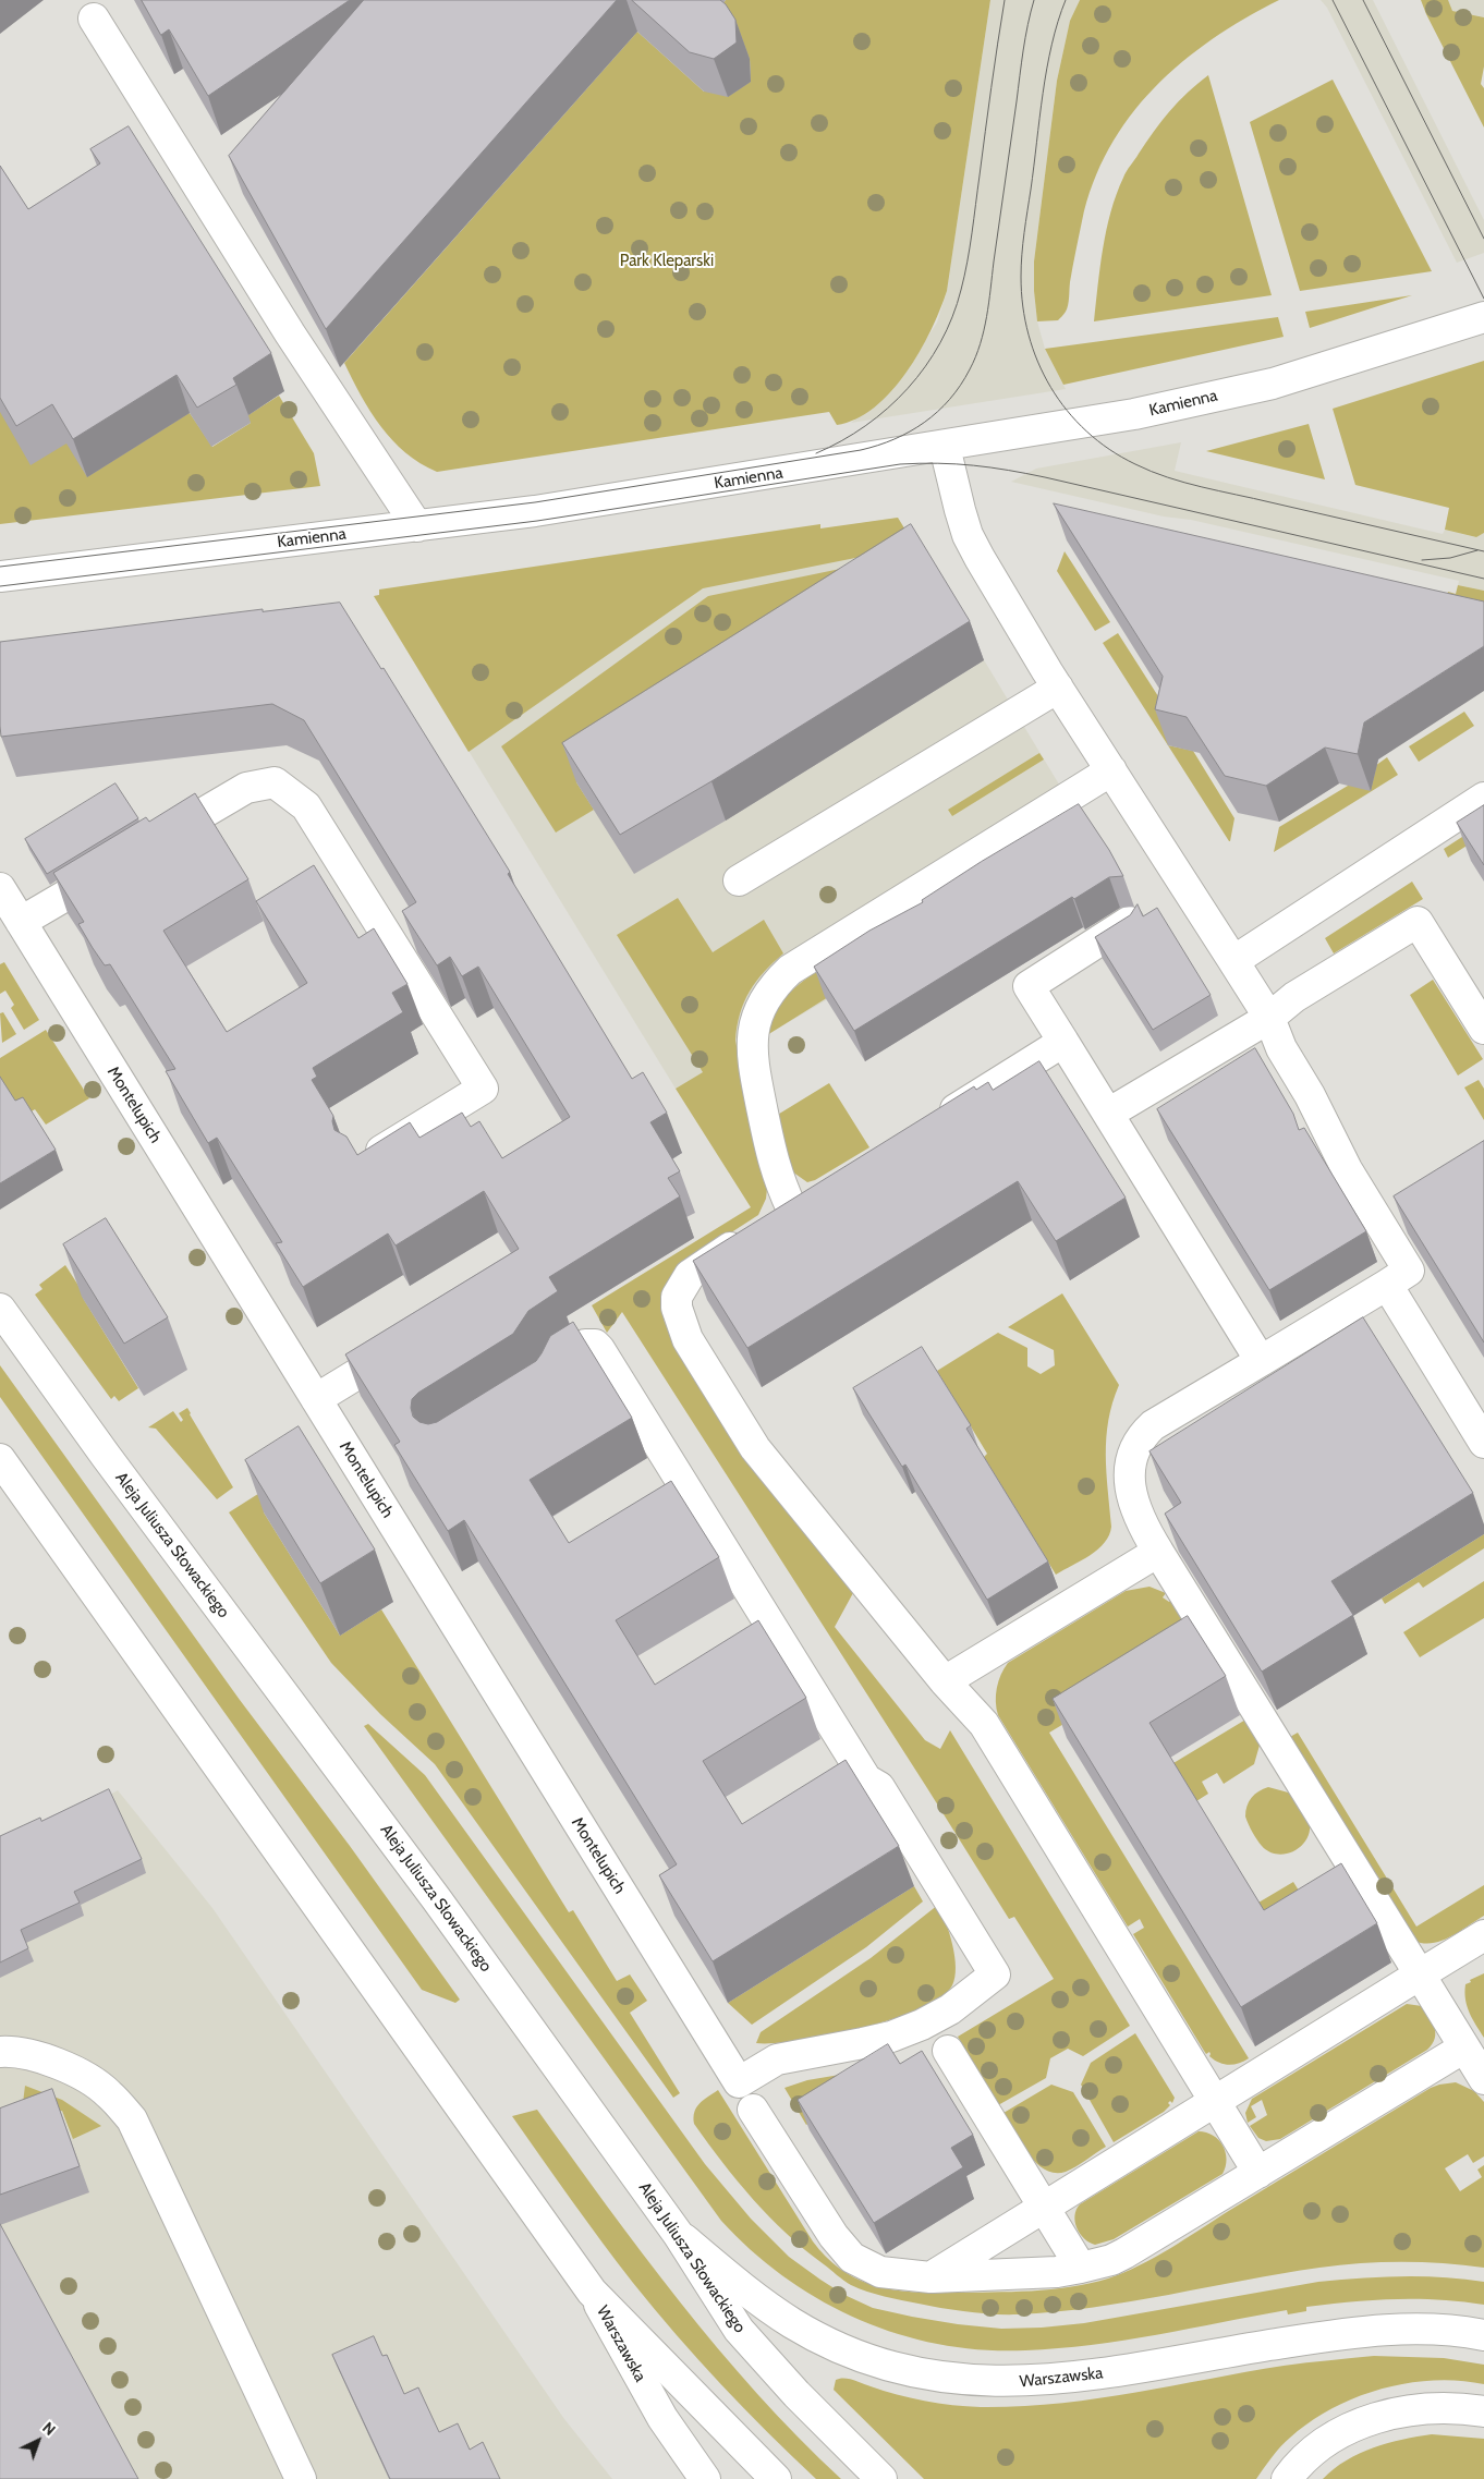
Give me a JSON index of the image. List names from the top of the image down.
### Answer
{
  "streets": {
    "street": [
      "Kamienna",
      "Montelupich",
      "Aleja Juliusza Słowackiego",
      "Warszawska"
    ]
  },
  "crossings": [
    ["Aleja Juliusza Słowackiego", "Warszawska"]
  ],
  "parks": ["Park Kleparski"],
  "north": "top right"
}
